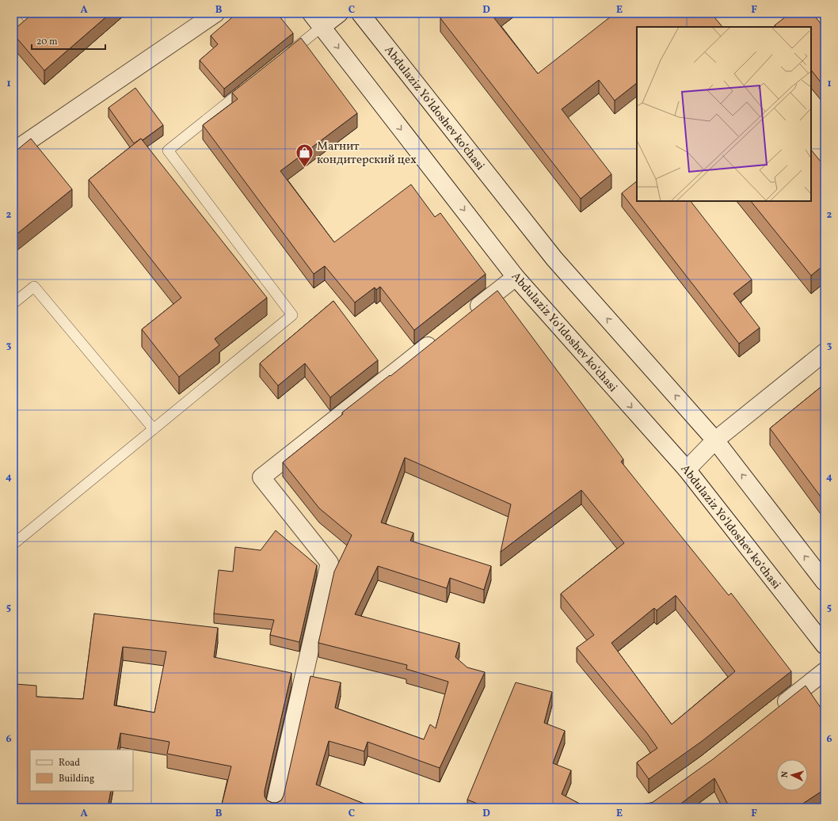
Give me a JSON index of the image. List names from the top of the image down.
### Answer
{
  "streets": {
    "main road": ["Abdulaziz Yoʻldoshev koʻchasi"]
  },
  "places": {
    "shop": ["Магнит кондитерский цех"]
  },
  "legend": ["Road", "Building"],
  "scale_bar": "20 m",
  "north": "left",
  "grid": {
    "columns": [
      "A",
      "B",
      "C",
      "D",
      "E",
      "F"
    ],
    "rows": [
      "1",
      "2",
      "3",
      "4",
      "5",
      "6"
    ]
  }
}
